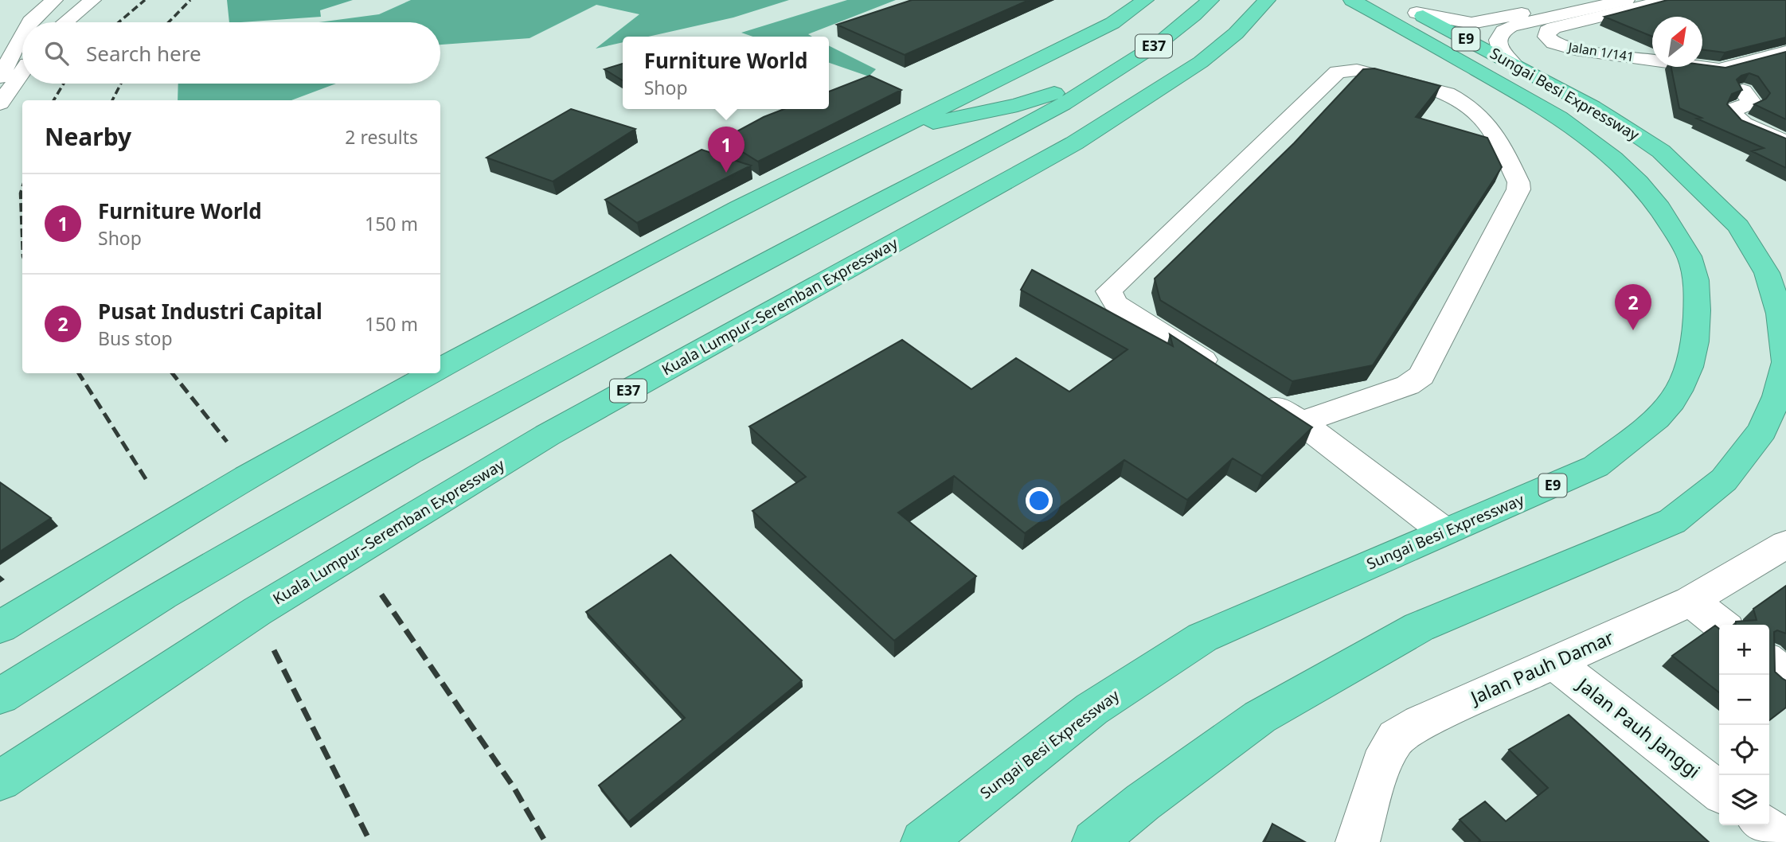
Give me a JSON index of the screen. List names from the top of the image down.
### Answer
{
  "streets": {
    "highway": [
      "E9",
      "E37",
      "Sungai Besi Expressway",
      "Kuala Lumpur–Seremban Expressway"
    ],
    "street": ["Jalan 1/141", "Jalan Pauh Damar", "Jalan Pauh Janggi"]
  },
  "crossings": [
    ["Jalan Pauh Damar", "Jalan Pauh Janggi"]
  ],
  "north": "top right",
  "page": {
    "search": "Search here",
    "popup": ["Furniture World", "Shop"],
    "heading": ["Nearby", "2 results"],
    "pins": ["1", "2"],
    "list": [
      {
        "mark": "1",
        "name": "Furniture World",
        "note": "Shop",
        "value": "150 m"
      },
      {
        "mark": "2",
        "name": "Pusat Industri Capital",
        "note": "Bus stop",
        "value": "150 m"
      }
    ],
    "map_buttons": ["+", "−"]
  }
}
